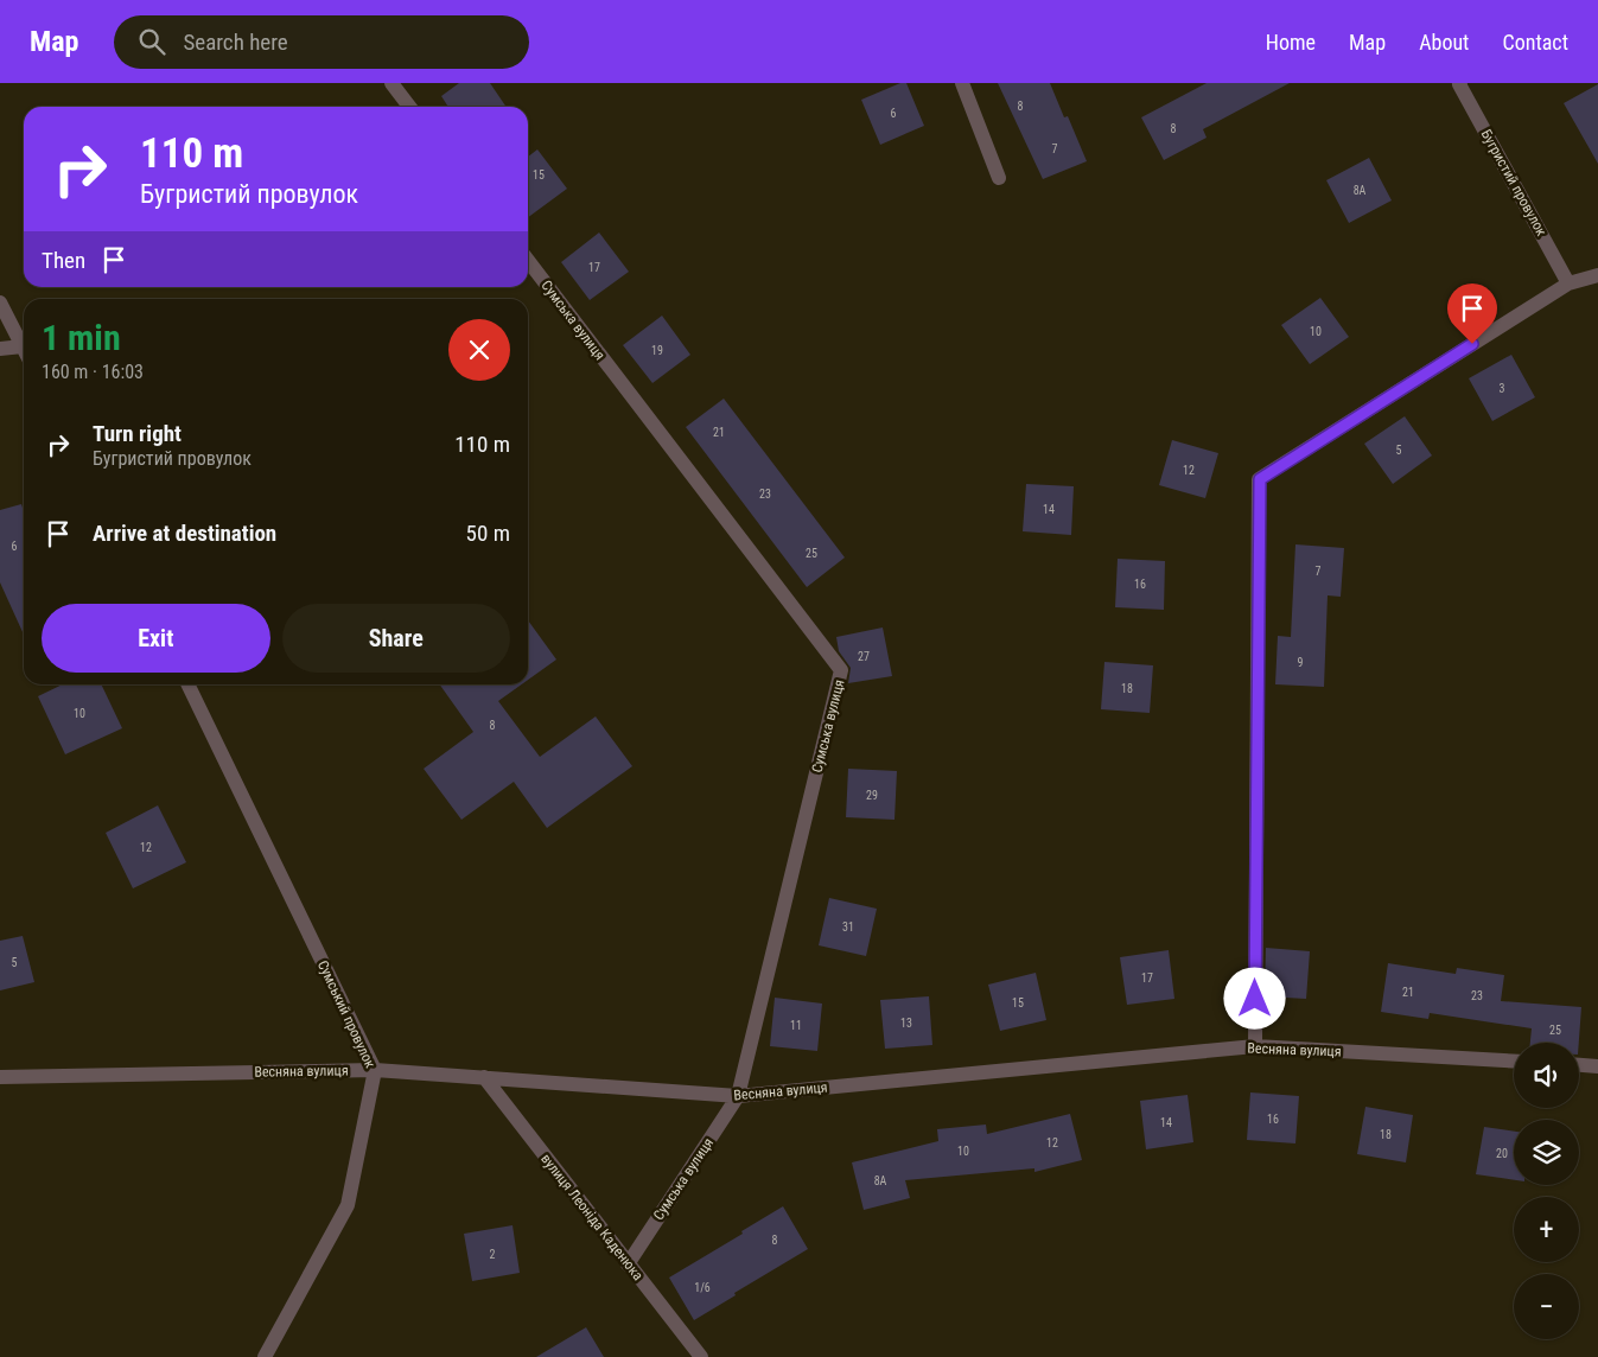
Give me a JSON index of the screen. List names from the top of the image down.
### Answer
{
  "streets": {
    "street": [
      "Бугристий провулок",
      "Сумська вулиця",
      "Сумський провулок",
      "Весняна вулиця",
      "вулиця Леоніда Каденюка"
    ]
  },
  "crossings": [
    ["Сумська вулиця", "Весняна вулиця"],
    ["Сумська вулиця", "вулиця Леоніда Каденюка"],
    ["Сумський провулок", "Весняна вулиця"],
    ["Весняна вулиця", "вулиця Леоніда Каденюка"]
  ],
  "house_numbers": [
    "8",
    "6",
    "8",
    "7",
    "15",
    "8А",
    "17",
    "10",
    "19",
    "3",
    "21",
    "5",
    "12",
    "23",
    "14",
    "6",
    "25",
    "7",
    "16",
    "27",
    "9",
    "18",
    "10",
    "8",
    "29",
    "12",
    "31",
    "5",
    "17",
    "21",
    "23",
    "15",
    "13",
    "11",
    "25",
    "16",
    "14",
    "18",
    "12",
    "10",
    "20",
    "8А",
    "8",
    "2",
    "1/6"
  ],
  "page": {
    "header": "Map",
    "search": "Search here",
    "nav": [
      "Home",
      "Map",
      "About",
      "Contact"
    ],
    "turn": ["110 m", "Бугристий провулок"],
    "then": "Then",
    "heading": ["1 min", "160 m · 16:03"],
    "list": [
      {
        "name": "Turn right",
        "note": "Бугристий провулок",
        "value": "110 m"
      },
      {
        "name": "Arrive at destination",
        "value": "50 m"
      }
    ],
    "buttons": ["Exit", "Share"],
    "map_buttons": ["+", "−"]
  }
}
